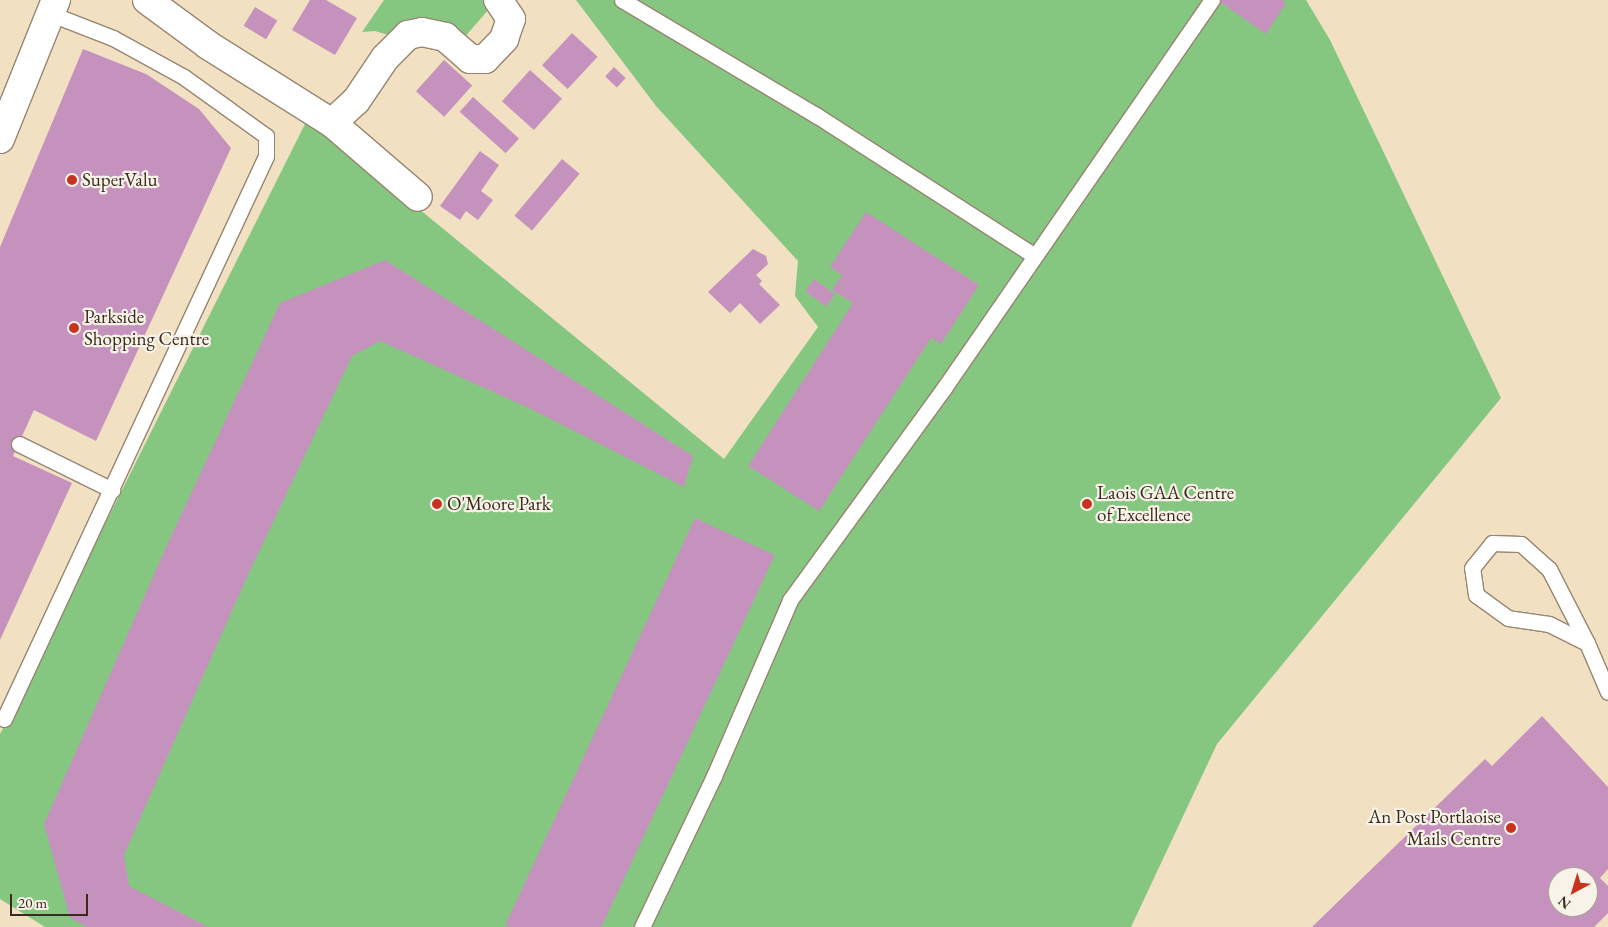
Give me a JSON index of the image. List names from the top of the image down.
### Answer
{
  "places": [
    "SuperValu",
    "Parkside Shopping Centre",
    "O'Moore Park",
    "Laois GAA Centre of Excellence",
    "An Post Portlaoise Mails Centre"
  ],
  "scale_bar": "20 m",
  "north": "bottom left"
}
